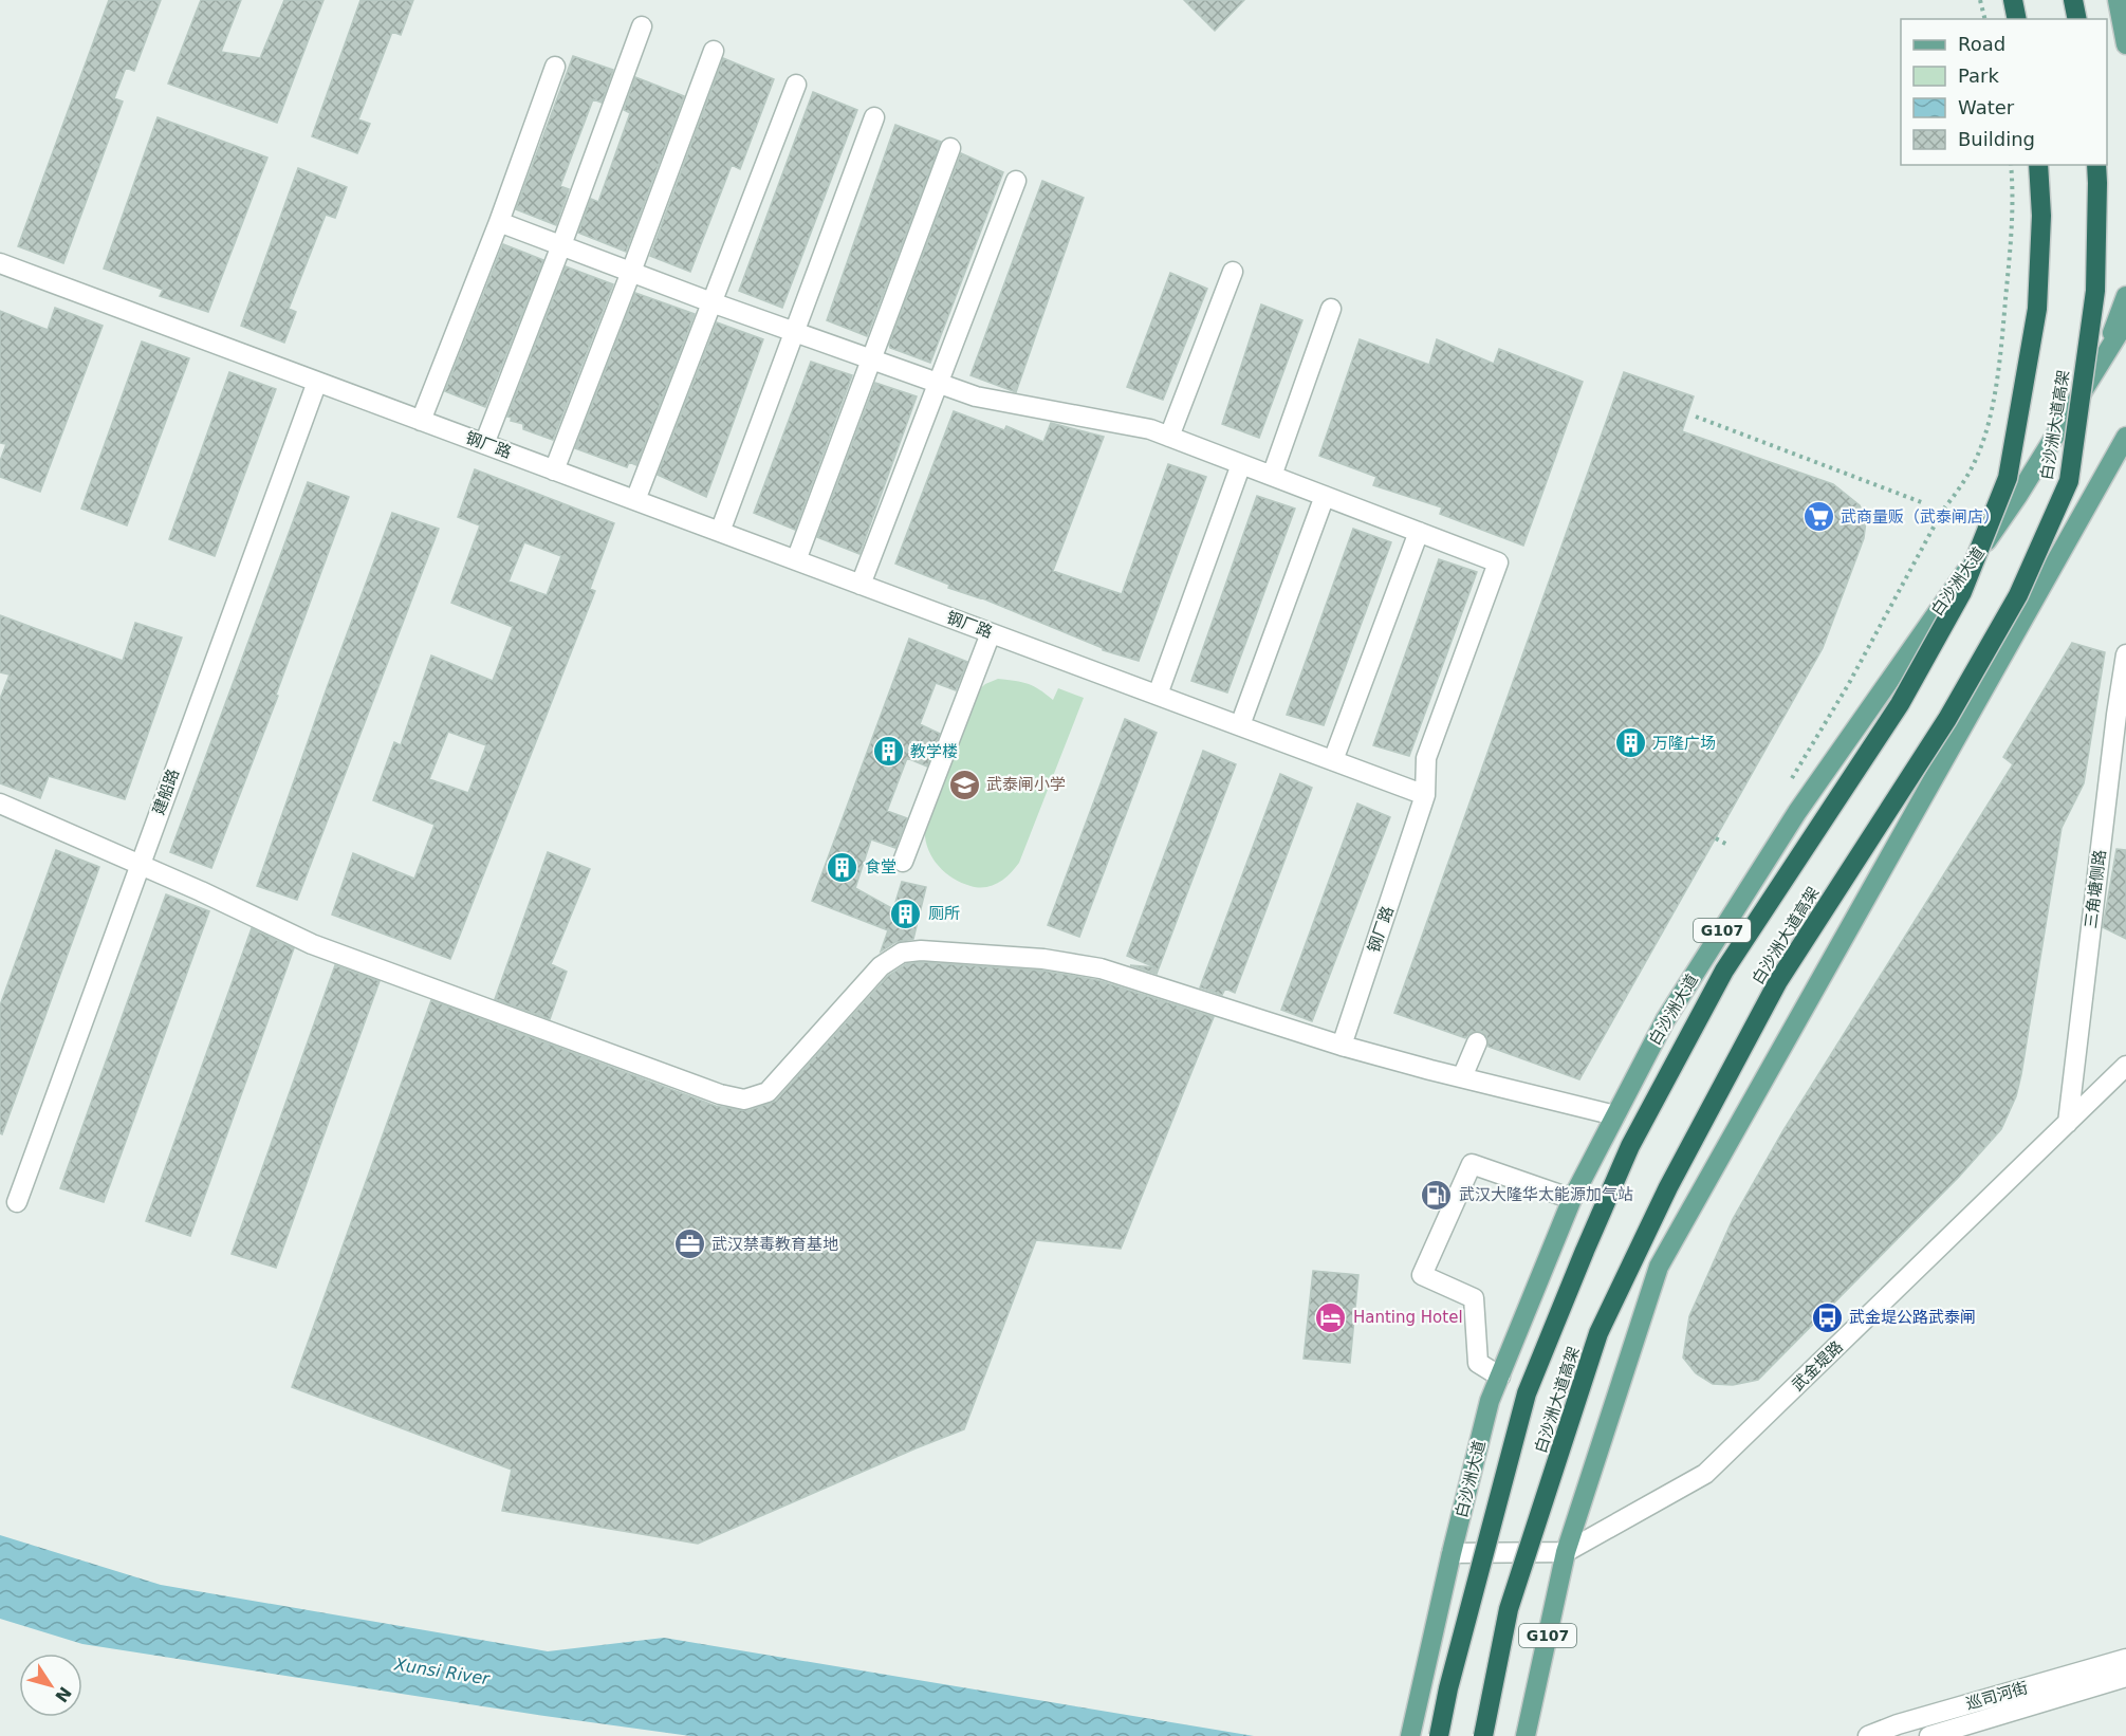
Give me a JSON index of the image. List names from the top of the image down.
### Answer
{
  "streets": {
    "highway": ["白沙洲大道高架"],
    "main road": ["白沙洲大道", "G107"],
    "street": [
      "钢厂路",
      "建船路",
      "三角塘侧路",
      "武金堤路",
      "巡司河街"
    ]
  },
  "crossings": [
    ["钢厂路", "建船路"],
    ["三角塘侧路", "武金堤路"],
    ["G107", "武金堤路"]
  ],
  "water": ["Xunsi River"],
  "places": {
    "supermarket": ["武商量贩（武泰闸店）"],
    "building": [
      "万隆广场",
      "教学楼",
      "食堂",
      "厕所"
    ],
    "school or university": ["武泰闸小学"],
    "fuel station": ["武汉大隆华太能源加气站"],
    "office": ["武汉禁毒教育基地"],
    "hotel": ["Hanting Hotel"],
    "bus stop": ["武金堤公路武泰闸"]
  },
  "legend": [
    "Road",
    "Park",
    "Water",
    "Building"
  ],
  "north": "bottom right"
}
